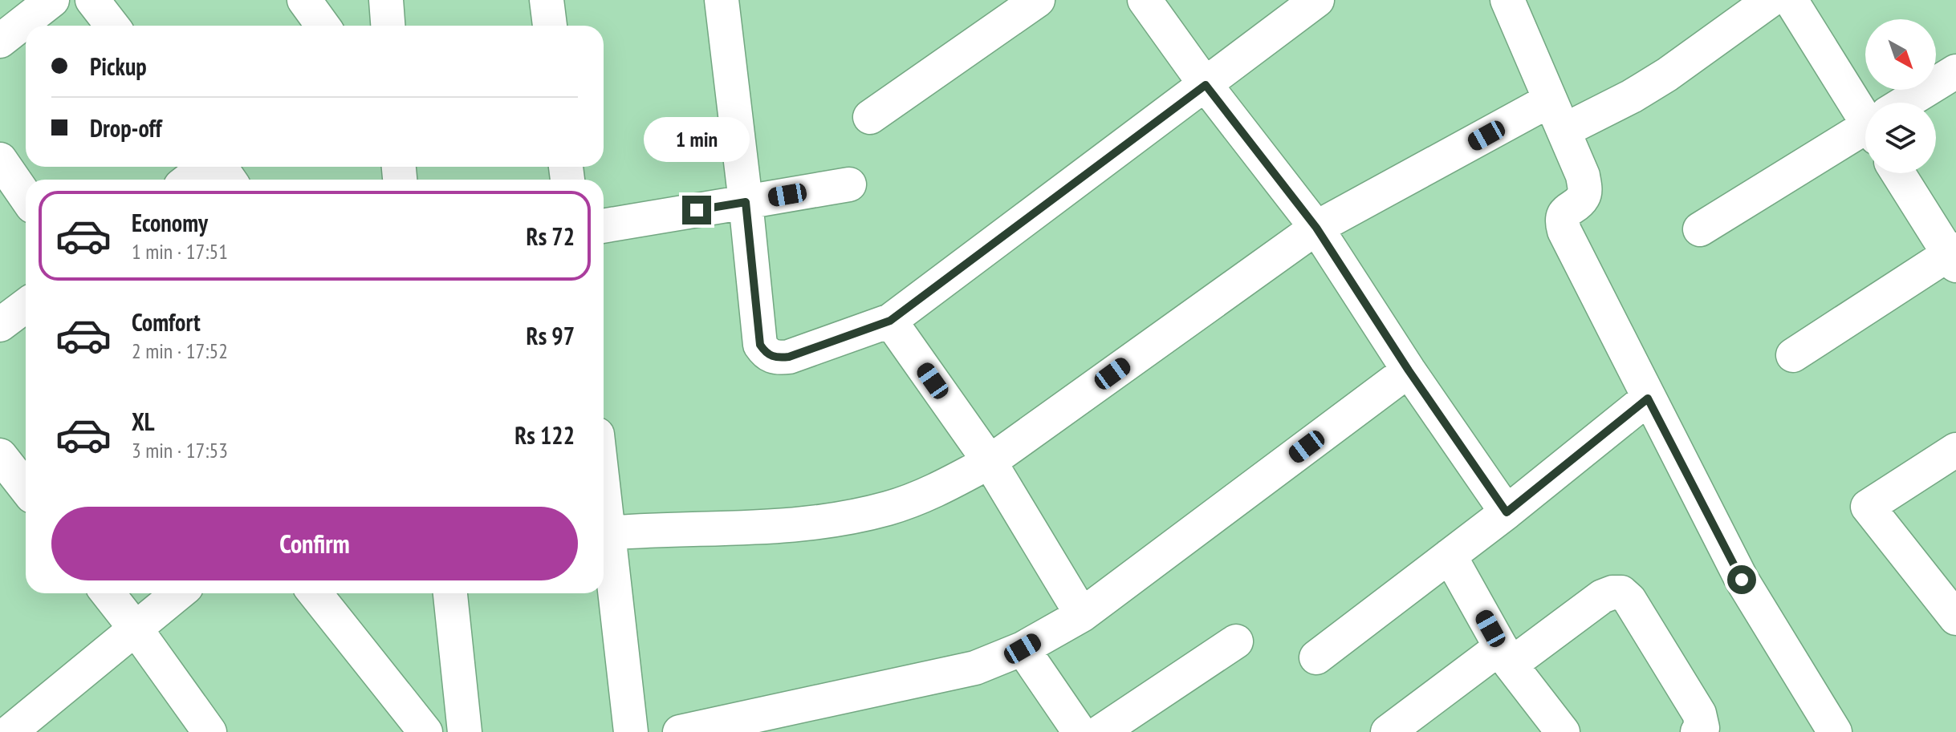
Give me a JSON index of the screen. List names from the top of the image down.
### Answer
{
  "north": "bottom right",
  "page": {
    "banner": ["Pickup", "Drop-off"],
    "bubble": "1 min",
    "list": [
      {
        "name": "Economy",
        "note": "1 min · 17:51",
        "value": "Rs 72"
      },
      {
        "name": "Comfort",
        "note": "2 min · 17:52",
        "value": "Rs 97"
      },
      {
        "name": "XL",
        "note": "3 min · 17:53",
        "value": "Rs 122"
      }
    ],
    "buttons": "Confirm"
  }
}
